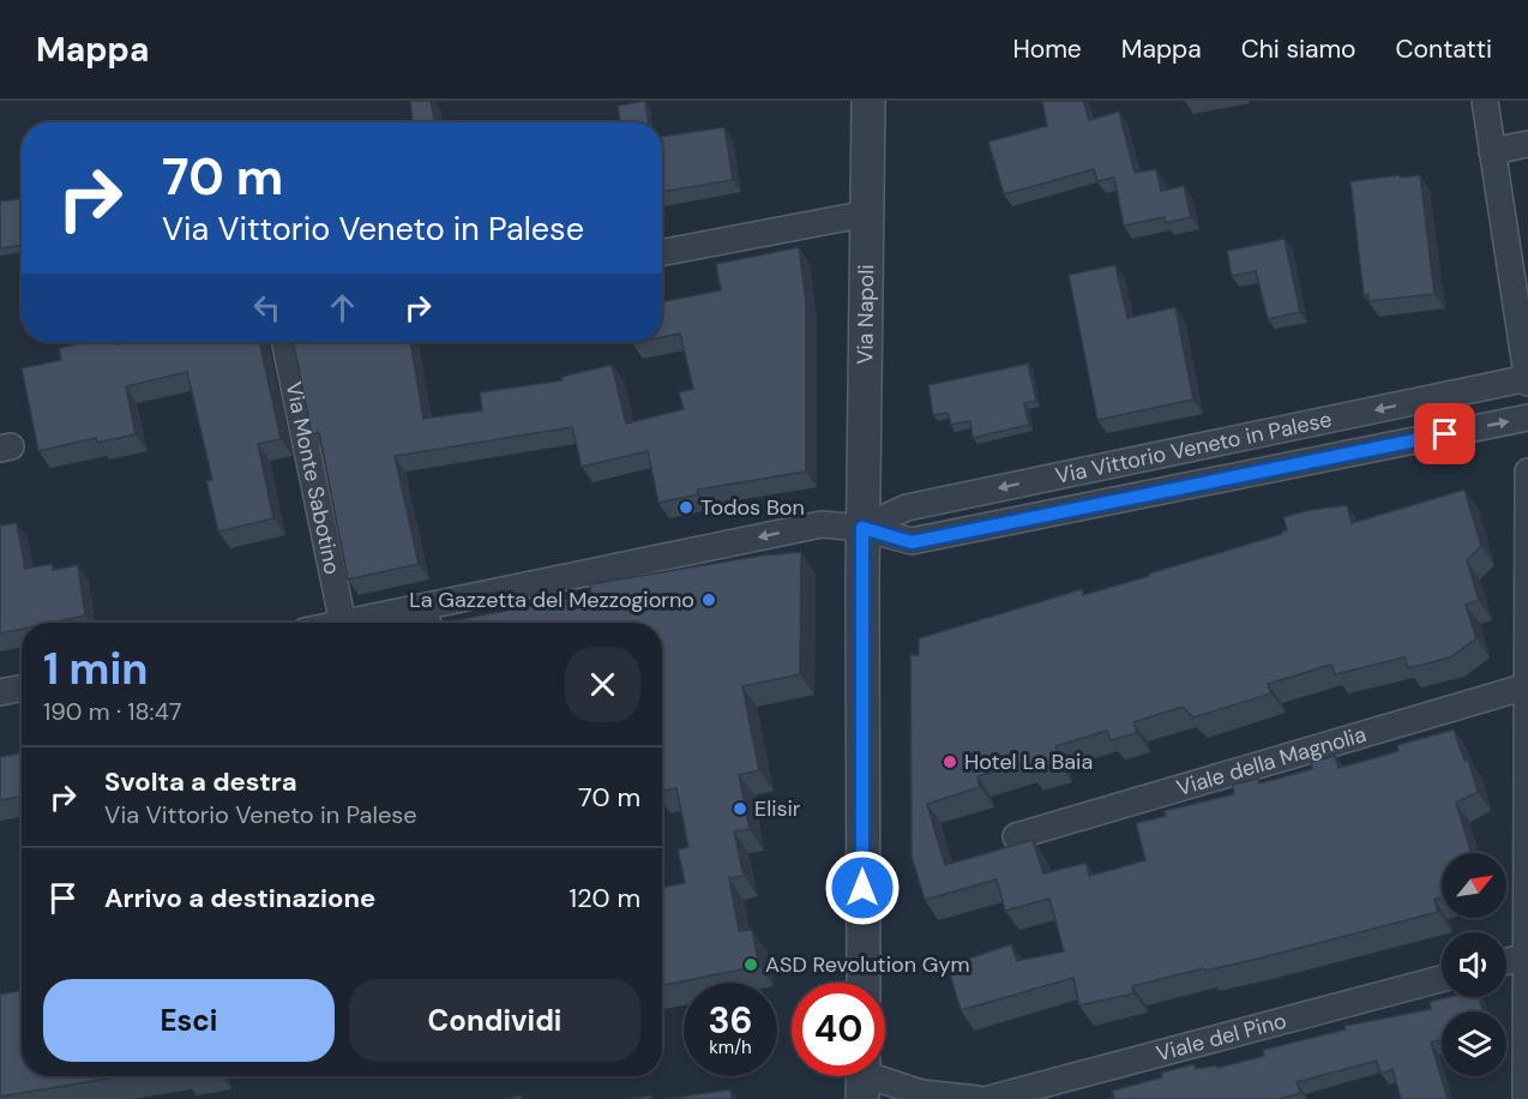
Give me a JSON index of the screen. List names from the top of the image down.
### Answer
{
  "streets": {
    "street": [
      "Via Napoli",
      "Via Vittorio Veneto in Palese",
      "Via Monte Sabotino",
      "Viale della Magnolia",
      "Viale del Pino"
    ]
  },
  "crossings": [
    ["Via Napoli", "Via Vittorio Veneto in Palese"]
  ],
  "places": [
    "Todos Bon",
    "La Gazzetta del Mezzogiorno",
    "Hotel La Baia",
    "Elisir",
    "ASD Revolution Gym"
  ],
  "north": "top right",
  "page": {
    "header": "Mappa",
    "nav": [
      "Home",
      "Mappa",
      "Chi siamo",
      "Contatti"
    ],
    "turn": ["70 m", "Via Vittorio Veneto in Palese"],
    "heading": ["1 min", "190 m · 18:47"],
    "list": [
      {
        "name": "Svolta a destra",
        "note": "Via Vittorio Veneto in Palese",
        "value": "70 m"
      },
      {
        "name": "Arrivo a destinazione",
        "value": "120 m"
      }
    ],
    "buttons": ["Esci", "Condividi"],
    "speed": "36 km/h",
    "limit": "40"
  }
}
